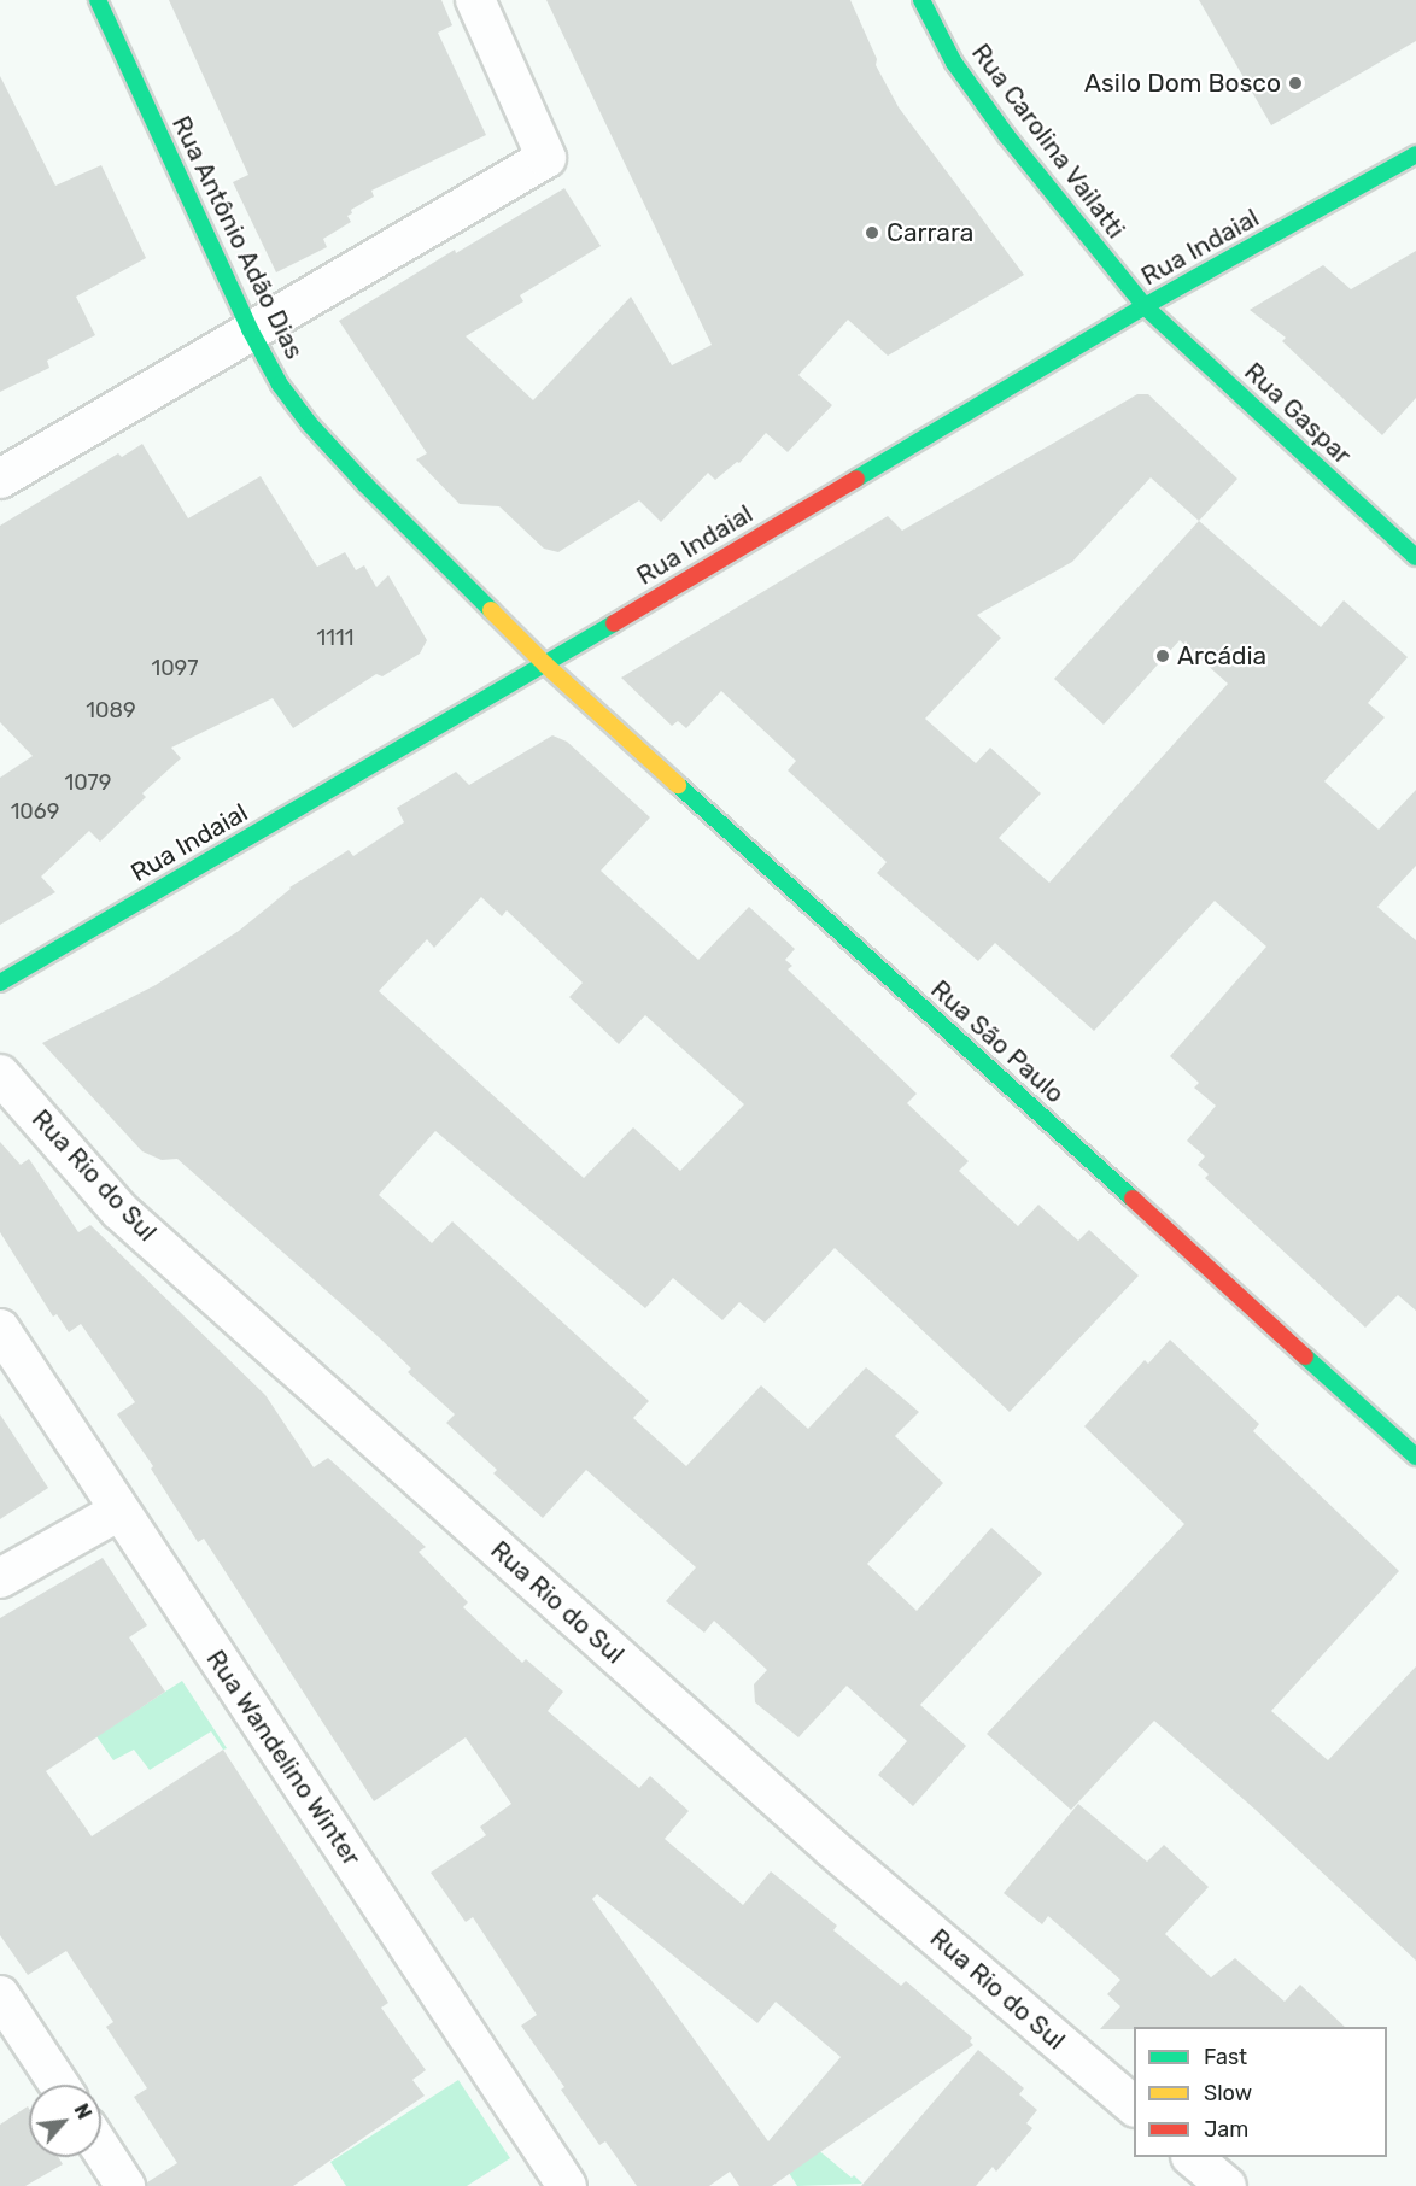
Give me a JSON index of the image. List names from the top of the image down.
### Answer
{
  "streets": {
    "main road": [
      "Rua Carolina Vailatti",
      "Rua Antônio Adão Dias",
      "Rua Indaial",
      "Rua Gaspar",
      "Rua São Paulo"
    ],
    "street": ["Rua Rio do Sul", "Rua Wandelino Winter"]
  },
  "crossings": [
    ["Rua Carolina Vailatti", "Rua Indaial"],
    ["Rua Carolina Vailatti", "Rua Gaspar"],
    ["Rua Antônio Adão Dias", "Rua Indaial"],
    ["Rua Antônio Adão Dias", "Rua São Paulo"],
    ["Rua Indaial", "Rua Gaspar"],
    ["Rua Indaial", "Rua São Paulo"]
  ],
  "places": ["Asilo Dom Bosco", "Carrara", "Arcádia"],
  "house_numbers": [
    "1111",
    "1097",
    "1089",
    "1079",
    "1069"
  ],
  "legend": ["Fast", "Slow", "Jam"],
  "north": "top right"
}
